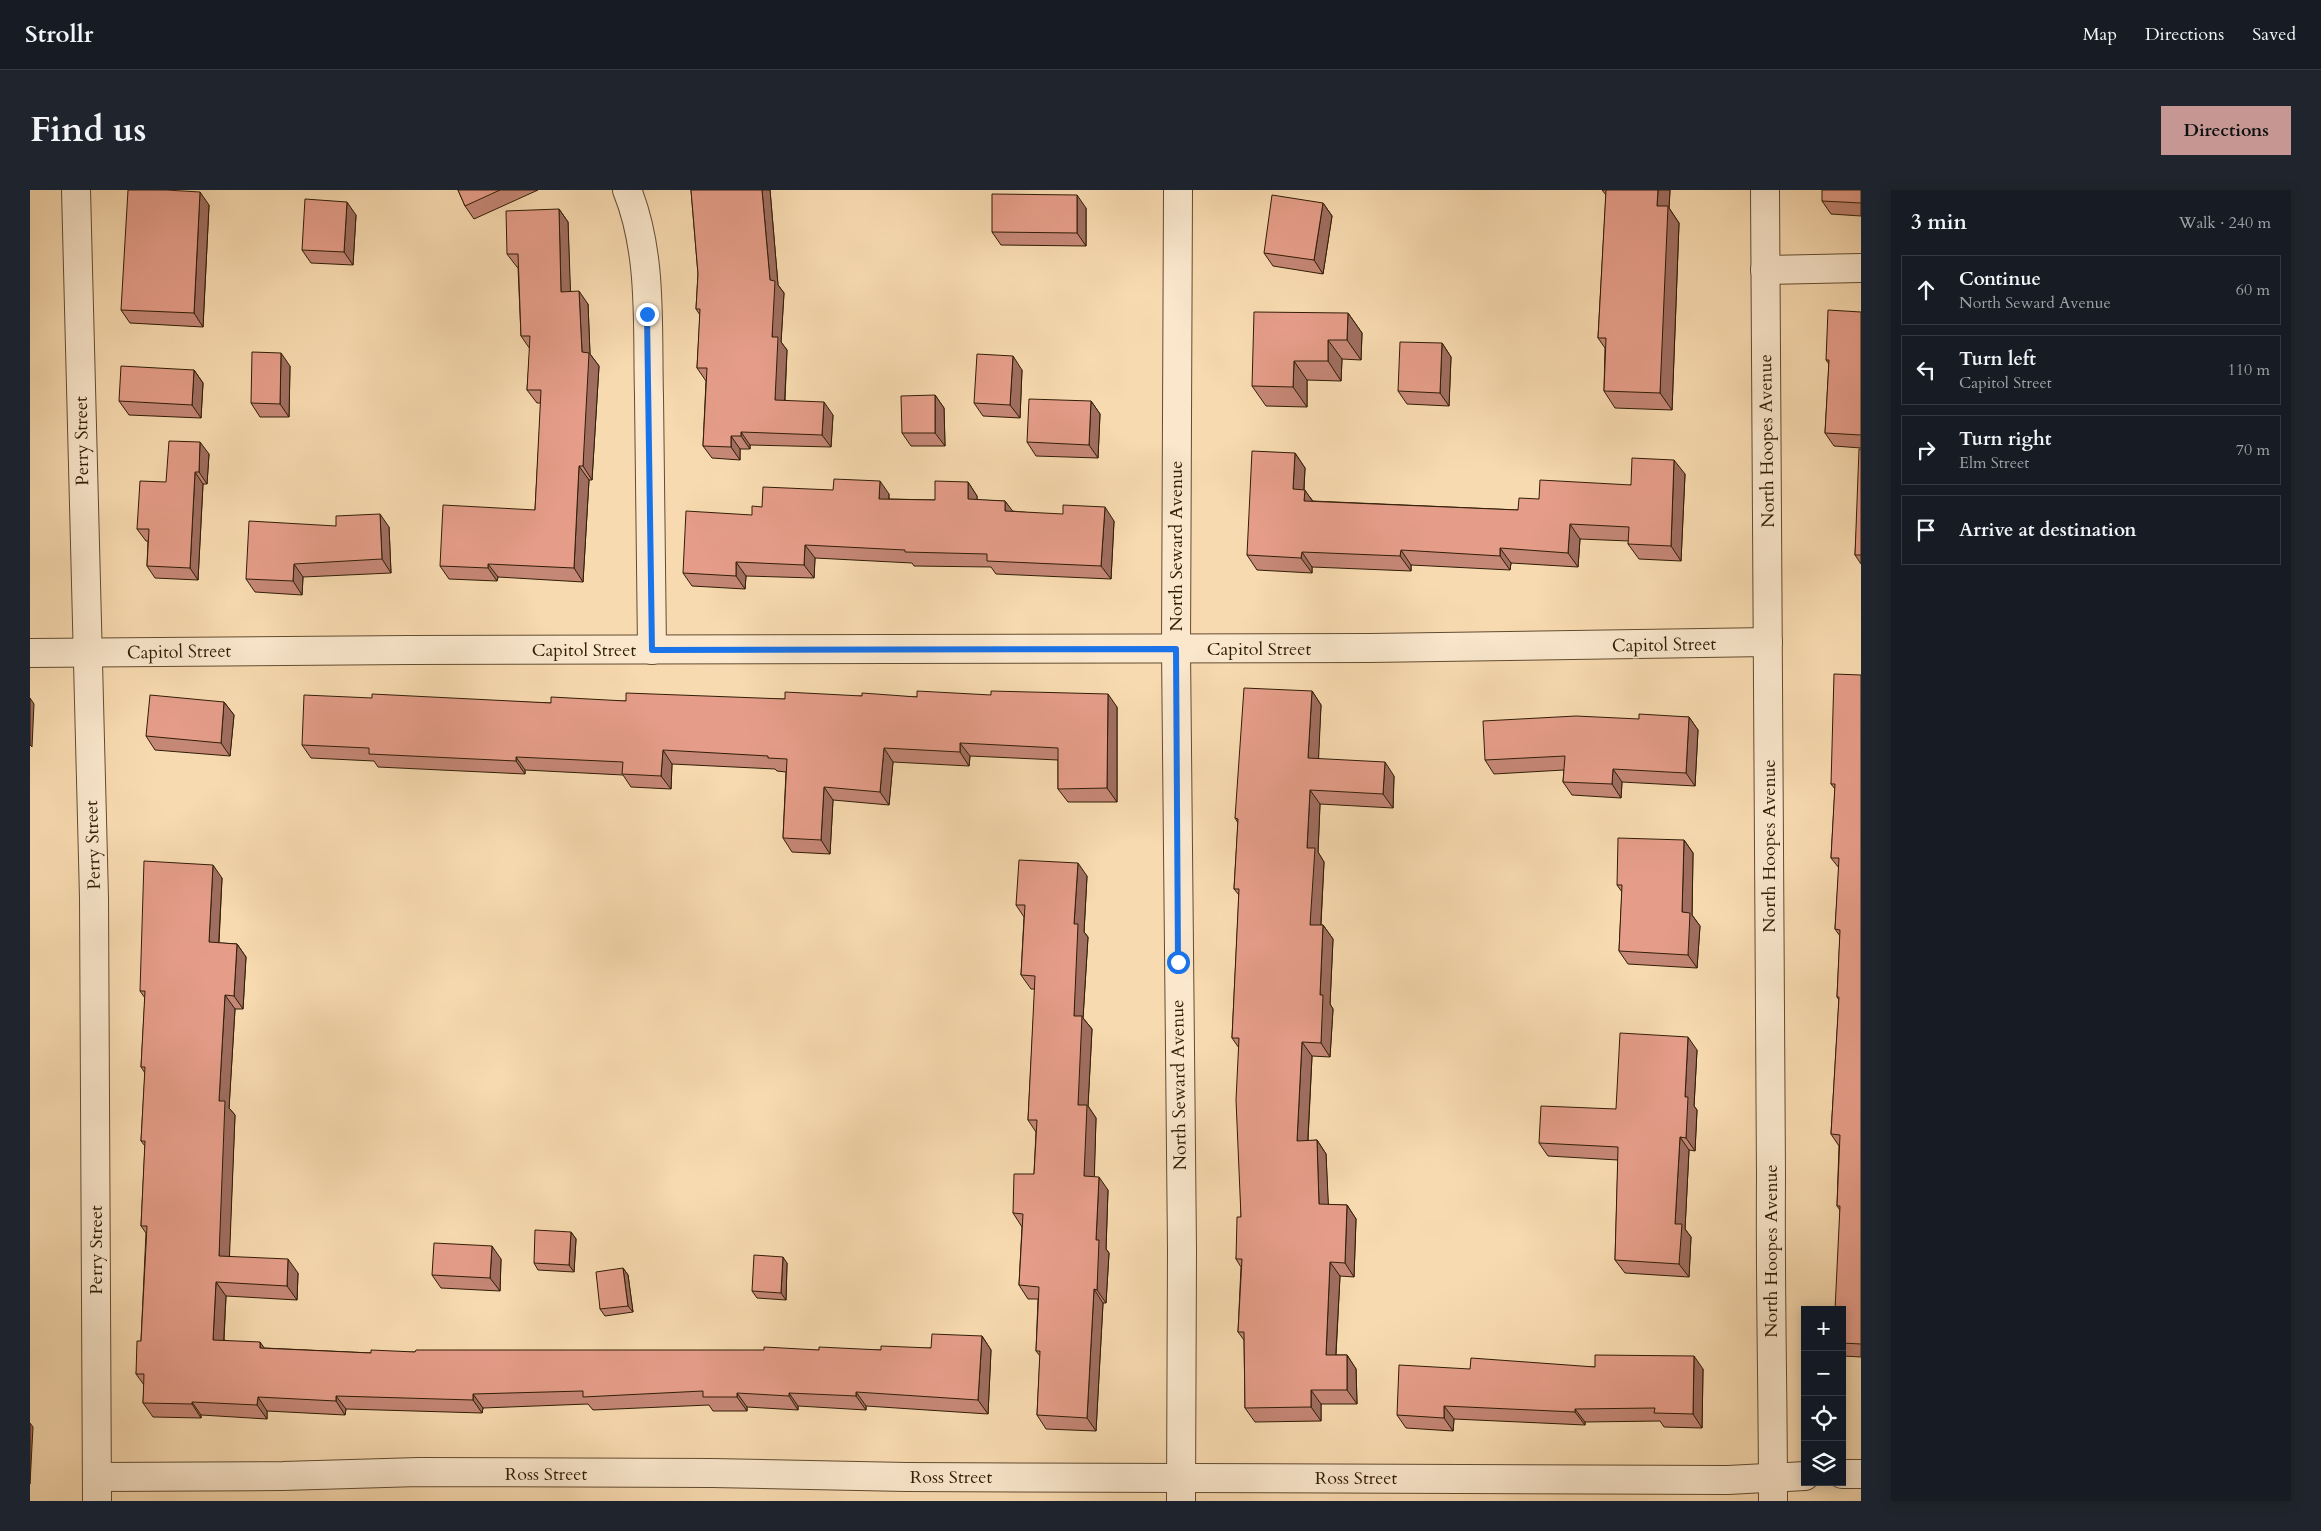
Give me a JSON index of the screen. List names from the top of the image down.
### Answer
{
  "streets": {
    "street": [
      "Perry Street",
      "North Hoopes Avenue",
      "North Seward Avenue",
      "Capitol Street",
      "Ross Street"
    ]
  },
  "crossings": [
    ["Perry Street", "Capitol Street"],
    ["Perry Street", "Ross Street"],
    ["North Hoopes Avenue", "Capitol Street"],
    ["North Hoopes Avenue", "Ross Street"],
    ["North Seward Avenue", "Capitol Street"],
    ["North Seward Avenue", "Ross Street"]
  ],
  "page": {
    "header": "Strollr",
    "nav": ["Map", "Directions", "Saved"],
    "title": "Find us",
    "buttons": "Directions",
    "heading": ["3 min", "Walk · 240 m"],
    "list": [
      ["Continue", "North Seward Avenue", "60 m"],
      ["Turn left", "Capitol Street", "110 m"],
      ["Turn right", "Elm Street", "70 m"],
      "Arrive at destination"
    ],
    "map_buttons": ["+", "−"]
  }
}
